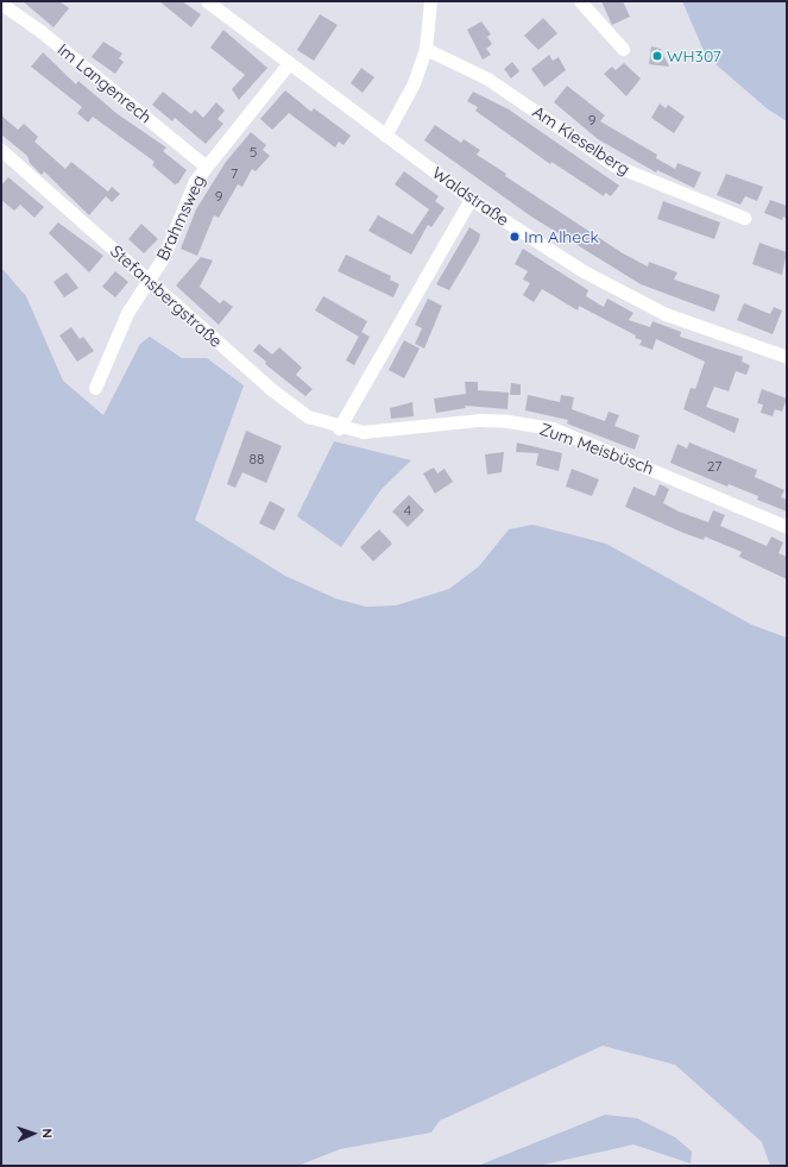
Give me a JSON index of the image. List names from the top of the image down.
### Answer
{
  "streets": {
    "street": [
      "Im Langenrech",
      "Am Kieselberg",
      "Waldstraße",
      "Brahmsweg",
      "Stefansbergstraße",
      "Zum Meisbüsch"
    ]
  },
  "crossings": [
    ["Im Langenrech", "Brahmsweg"],
    ["Waldstraße", "Brahmsweg"],
    ["Brahmsweg", "Stefansbergstraße"],
    ["Stefansbergstraße", "Zum Meisbüsch"]
  ],
  "places": ["WH307", "Im Alheck"],
  "house_numbers": [
    "9",
    "5",
    "7",
    "9",
    "88",
    "27",
    "4"
  ],
  "north": "right"
}
